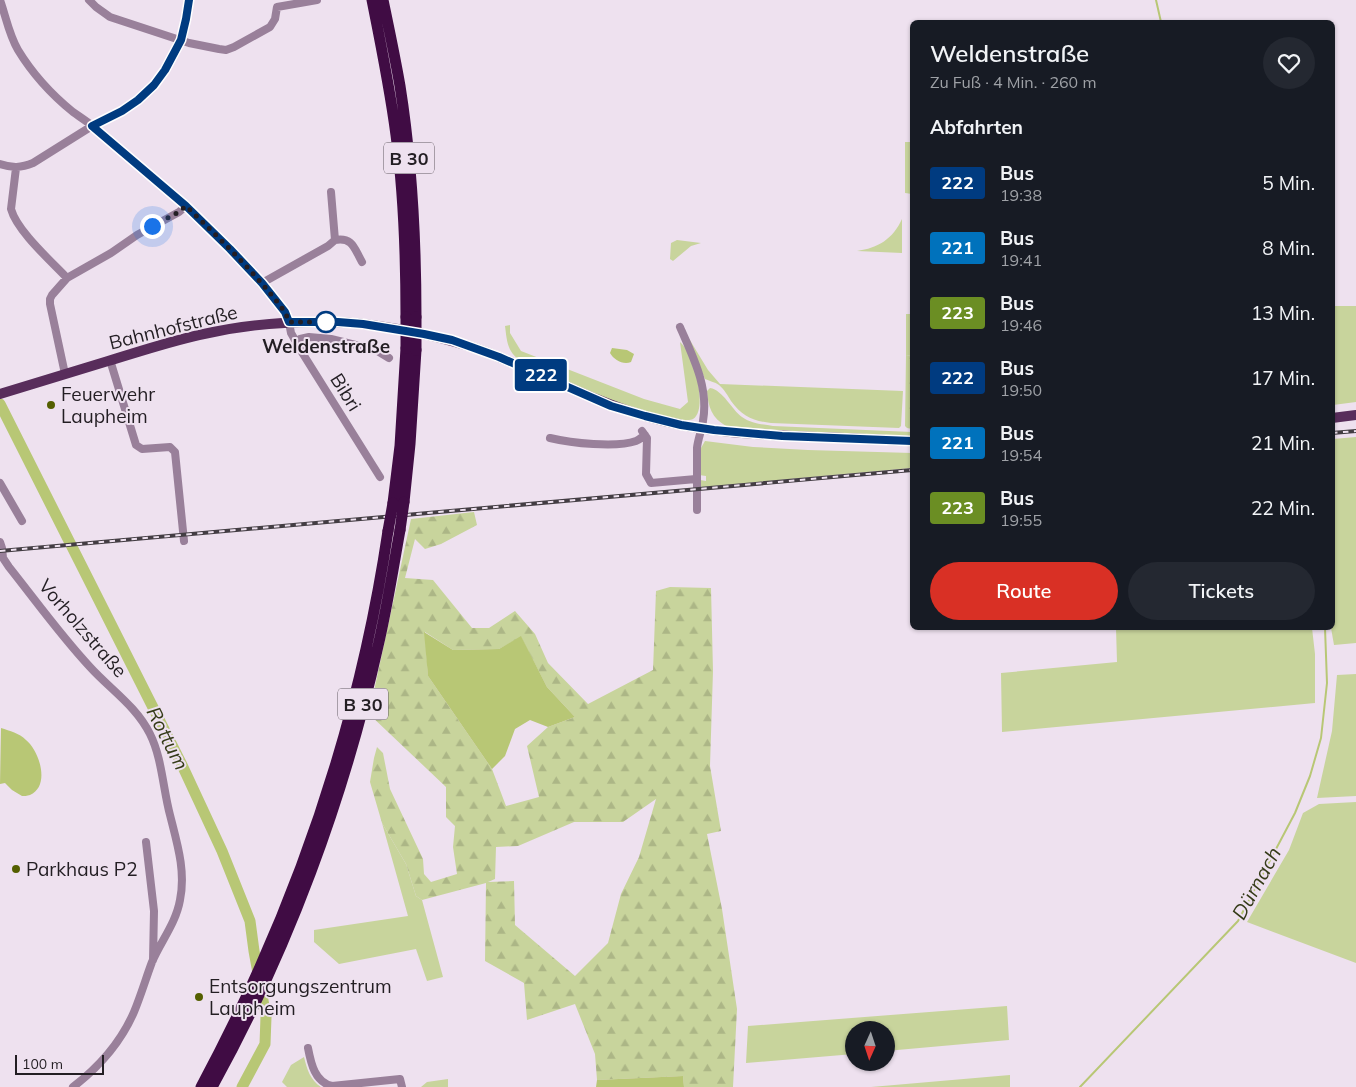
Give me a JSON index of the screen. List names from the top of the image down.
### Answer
{
  "streets": {
    "highway": ["B 30"],
    "main road": ["Bahnhofstraße"],
    "street": ["Bibri", "Vorholzstraße"]
  },
  "crossings": [
    ["Bahnhofstraße", "Bibri"]
  ],
  "water": ["Rottum", "Dürnach"],
  "places": [
    "Weldenstraße",
    "Feuerwehr Laupheim",
    "Parkhaus P2",
    "Entsorgungszentrum Laupheim"
  ],
  "lines": ["bus line 222"],
  "scale_bar": "100 m",
  "north": "bottom",
  "page": {
    "on_map": "222",
    "heading": [
      ["Weldenstraße", "Zu Fuß · 4 Min. · 260 m"],
      "Abfahrten"
    ],
    "list": [
      {
        "mark": "222",
        "name": "Bus",
        "note": "19:38",
        "value": "5 Min."
      },
      {
        "mark": "221",
        "name": "Bus",
        "note": "19:41",
        "value": "8 Min."
      },
      {
        "mark": "223",
        "name": "Bus",
        "note": "19:46",
        "value": "13 Min."
      },
      {
        "mark": "222",
        "name": "Bus",
        "note": "19:50",
        "value": "17 Min."
      },
      {
        "mark": "221",
        "name": "Bus",
        "note": "19:54",
        "value": "21 Min."
      },
      {
        "mark": "223",
        "name": "Bus",
        "note": "19:55",
        "value": "22 Min."
      }
    ],
    "buttons": ["Route", "Tickets"],
    "scale": "100 m"
  }
}
